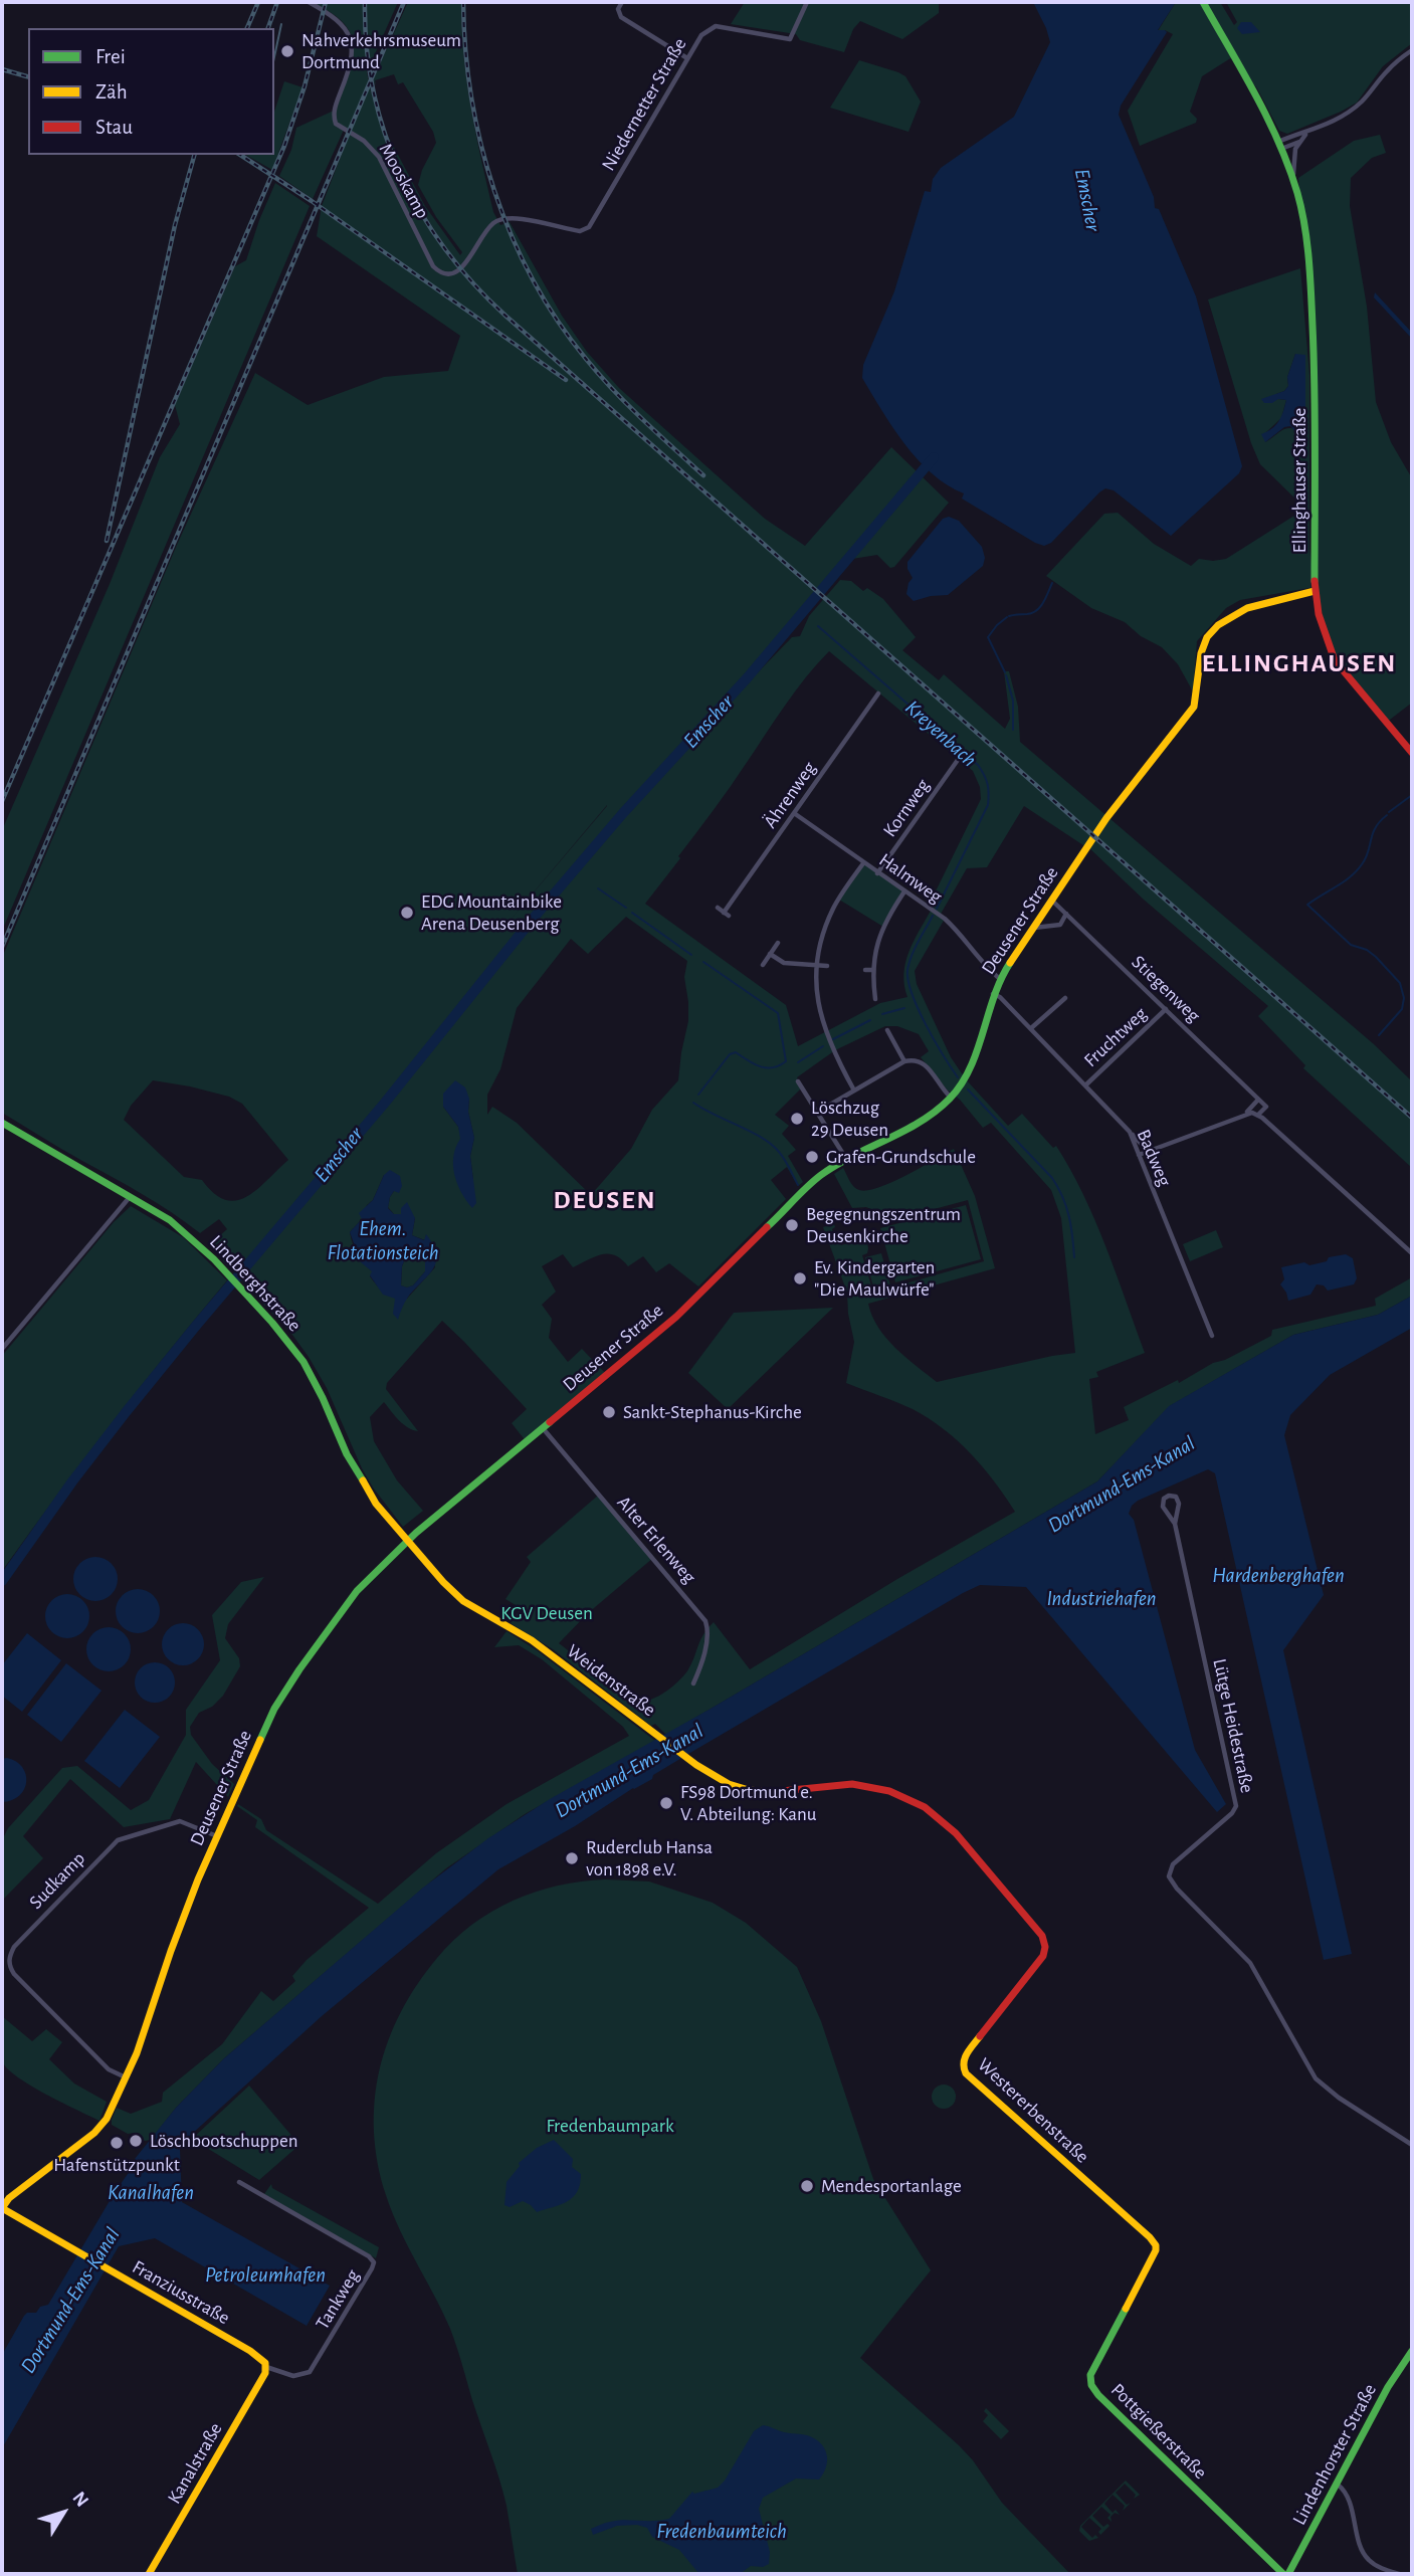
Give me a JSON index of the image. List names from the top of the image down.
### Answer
{
  "streets": {
    "street": [
      "Niedernetter Straße",
      "Mooskamp",
      "Ellinghauser Straße",
      "Ährenweg",
      "Kornweg",
      "Halmweg",
      "Deusener Straße",
      "Stiegenweg",
      "Fruchtweg",
      "Badweg",
      "Lindberghstraße",
      "Alter Erlenweg",
      "Weidenstraße",
      "Lütge Heidestraße",
      "Sudkamp",
      "Westererbenstraße",
      "Franziusstraße",
      "Tankweg",
      "Pottgießerstraße",
      "Lindenhorster Straße",
      "Kanalstraße"
    ]
  },
  "crossings": [
    ["Niedernetter Straße", "Mooskamp"],
    ["Ellinghauser Straße", "Deusener Straße"],
    ["Ährenweg", "Halmweg"],
    ["Kornweg", "Halmweg"],
    ["Halmweg", "Deusener Straße"],
    ["Deusener Straße", "Stiegenweg"],
    ["Deusener Straße", "Badweg"],
    ["Deusener Straße", "Lindberghstraße"],
    ["Deusener Straße", "Alter Erlenweg"],
    ["Deusener Straße", "Weidenstraße"],
    ["Deusener Straße", "Sudkamp"],
    ["Deusener Straße", "Franziusstraße"],
    ["Stiegenweg", "Fruchtweg"],
    ["Fruchtweg", "Badweg"],
    ["Lindberghstraße", "Weidenstraße"],
    ["Weidenstraße", "Westererbenstraße"],
    ["Westererbenstraße", "Pottgießerstraße"],
    ["Franziusstraße", "Tankweg"],
    ["Franziusstraße", "Kanalstraße"],
    ["Tankweg", "Kanalstraße"],
    ["Pottgießerstraße", "Lindenhorster Straße"]
  ],
  "districts": ["ELLINGHAUSEN", "DEUSEN"],
  "water": [
    "Emscher",
    "Kreyenbach",
    "Ehem. Flotationsteich",
    "Dortmund-Ems-Kanal",
    "Hardenberghafen",
    "Industriehafen",
    "Kanalhafen",
    "Petroleumhafen",
    "Fredenbaumteich"
  ],
  "parks": ["KGV Deusen", "Fredenbaumpark"],
  "places": [
    "Nahverkehrsmuseum Dortmund",
    "EDG Mountainbike Arena Deusenberg",
    "Löschzug 29 Deusen",
    "Grafen-Grundschule",
    "Begegnungszentrum Deusenkirche",
    "Ev. Kindergarten \"Die Maulwürfe\"",
    "Sankt-Stephanus-Kirche",
    "FS98 Dortmund e. V. Abteilung: Kanu",
    "Ruderclub Hansa von 1898 e.V.",
    "Löschbootschuppen",
    "Hafenstützpunkt",
    "Mendesportanlage"
  ],
  "legend": ["Frei", "Zäh", "Stau"],
  "north": "top right"
}
